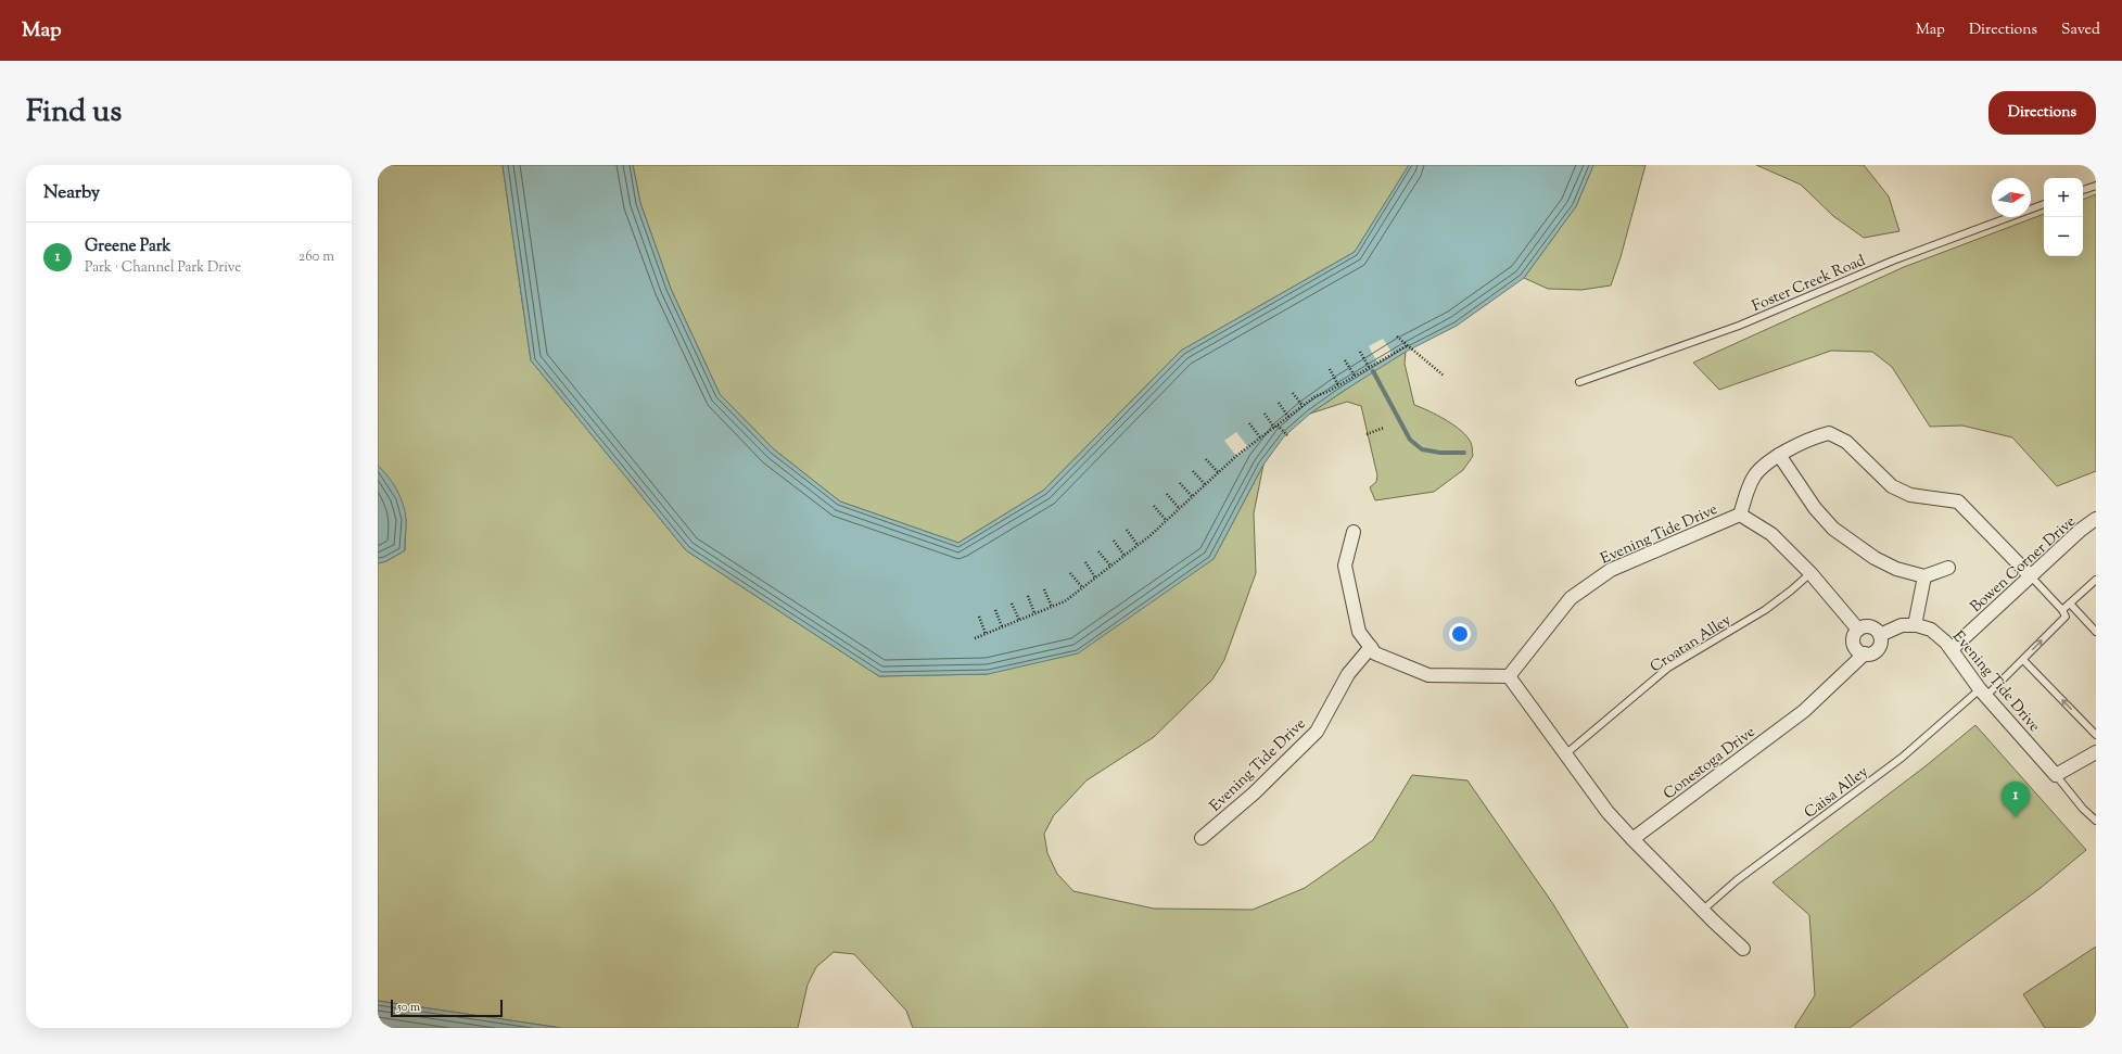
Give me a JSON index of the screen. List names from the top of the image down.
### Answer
{
  "streets": {
    "street": ["Evening Tide Drive", "Bowen Corner Drive", "Conestoga Drive"],
    "lane": ["Foster Creek Road", "Croatan Alley", "Caisa Alley"]
  },
  "crossings": [
    ["Evening Tide Drive", "Bowen Corner Drive"],
    ["Evening Tide Drive", "Croatan Alley"],
    ["Evening Tide Drive", "Conestoga Drive"],
    ["Evening Tide Drive", "Caisa Alley"]
  ],
  "scale_bar": "50 m",
  "north": "right",
  "page": {
    "header": "Map",
    "nav": ["Map", "Directions", "Saved"],
    "title": "Find us",
    "buttons": "Directions",
    "heading": "Nearby",
    "map_buttons": ["+", "−"],
    "list": [
      {
        "mark": "1",
        "name": "Greene Park",
        "note": "Park · Channel Park Drive",
        "value": "260 m"
      }
    ],
    "pins": "1",
    "scale": "50 m"
  }
}
